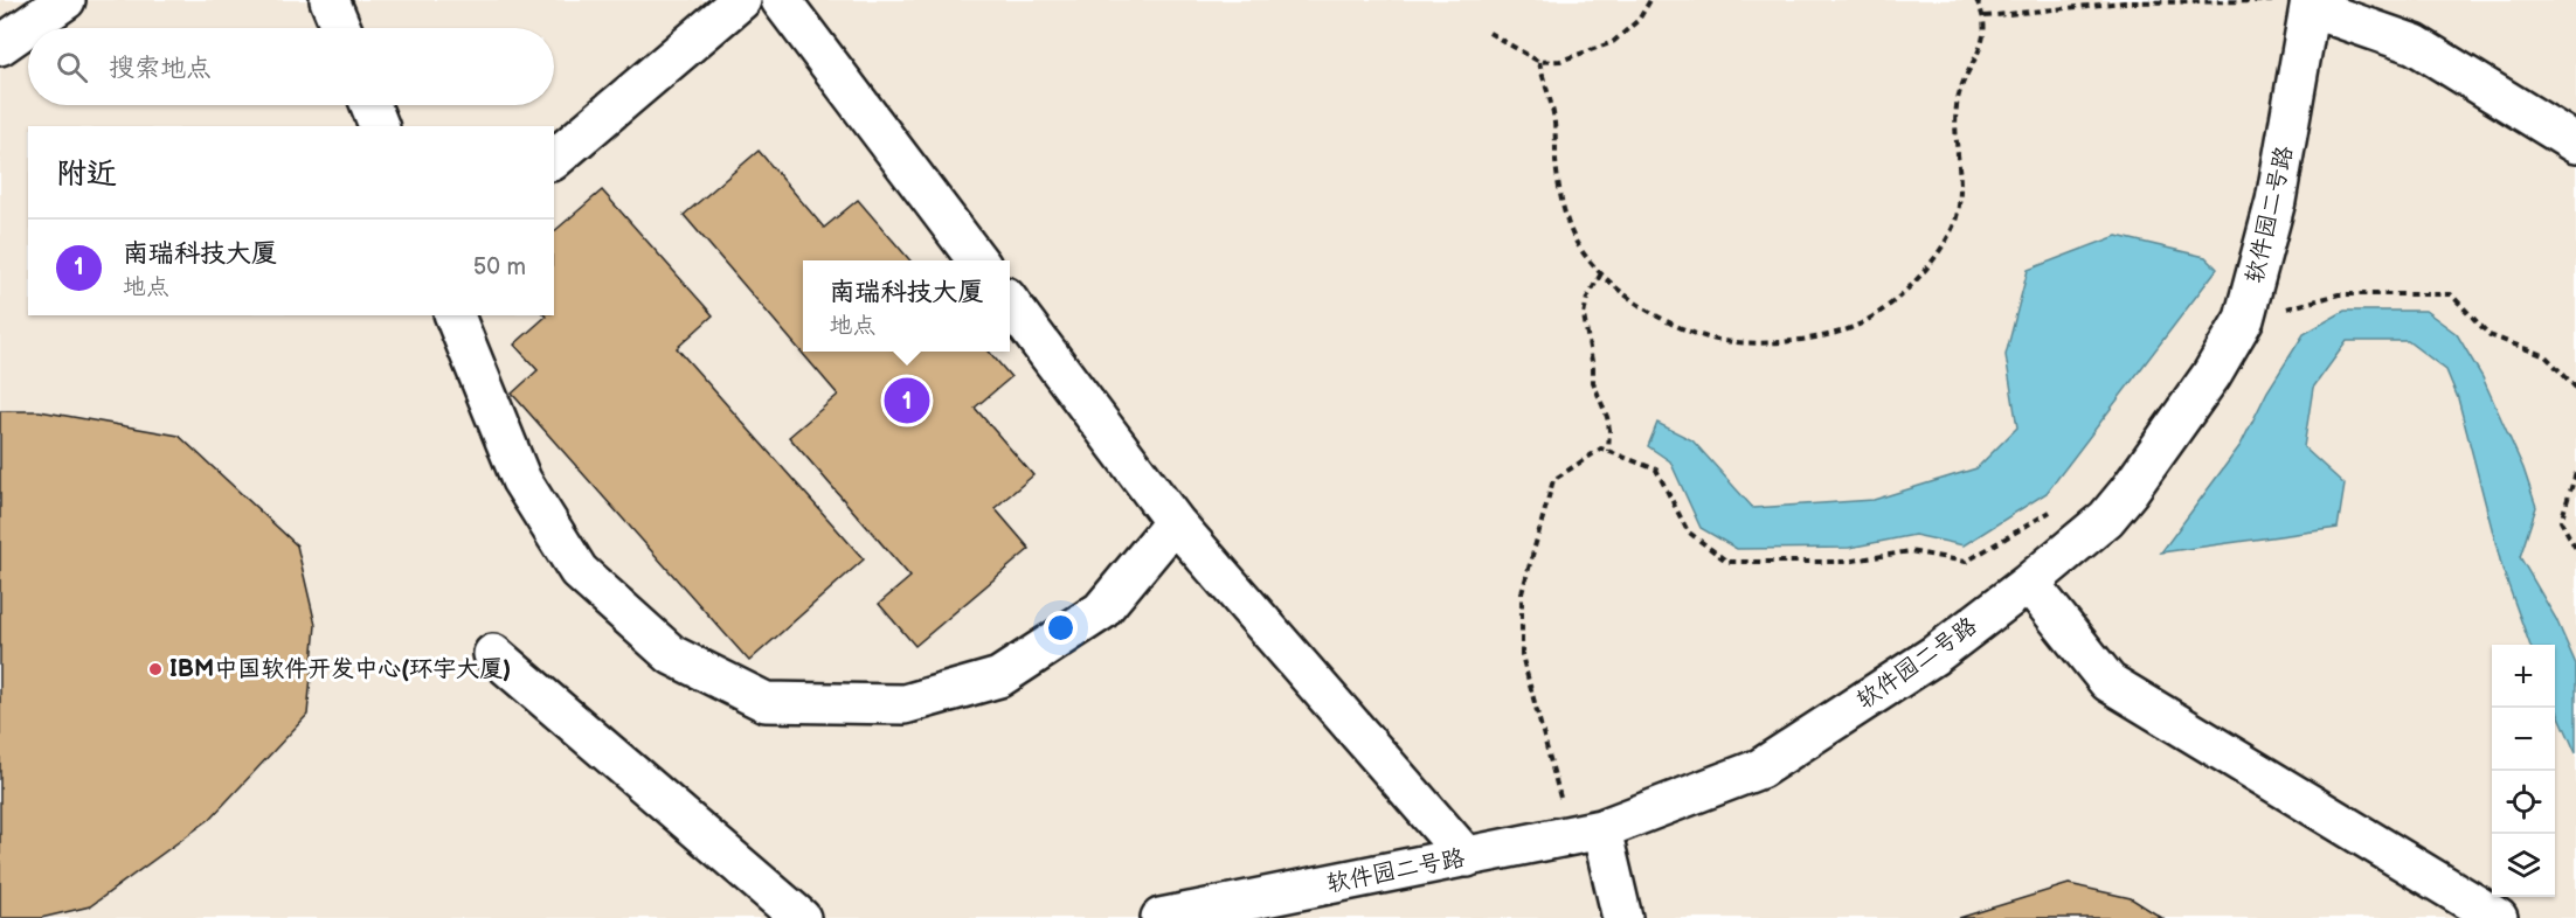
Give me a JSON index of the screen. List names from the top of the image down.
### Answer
{
  "streets": {
    "street": ["软件园二号路"]
  },
  "places": ["IBM中国软件开发中心(环宇大厦)"],
  "page": {
    "search": "搜索地点",
    "heading": "附近",
    "list": [
      {
        "mark": "1",
        "name": "南瑞科技大厦",
        "note": "地点",
        "value": "50 m"
      }
    ],
    "popup": ["南瑞科技大厦", "地点"],
    "pins": "1",
    "map_buttons": ["+", "−"]
  }
}
